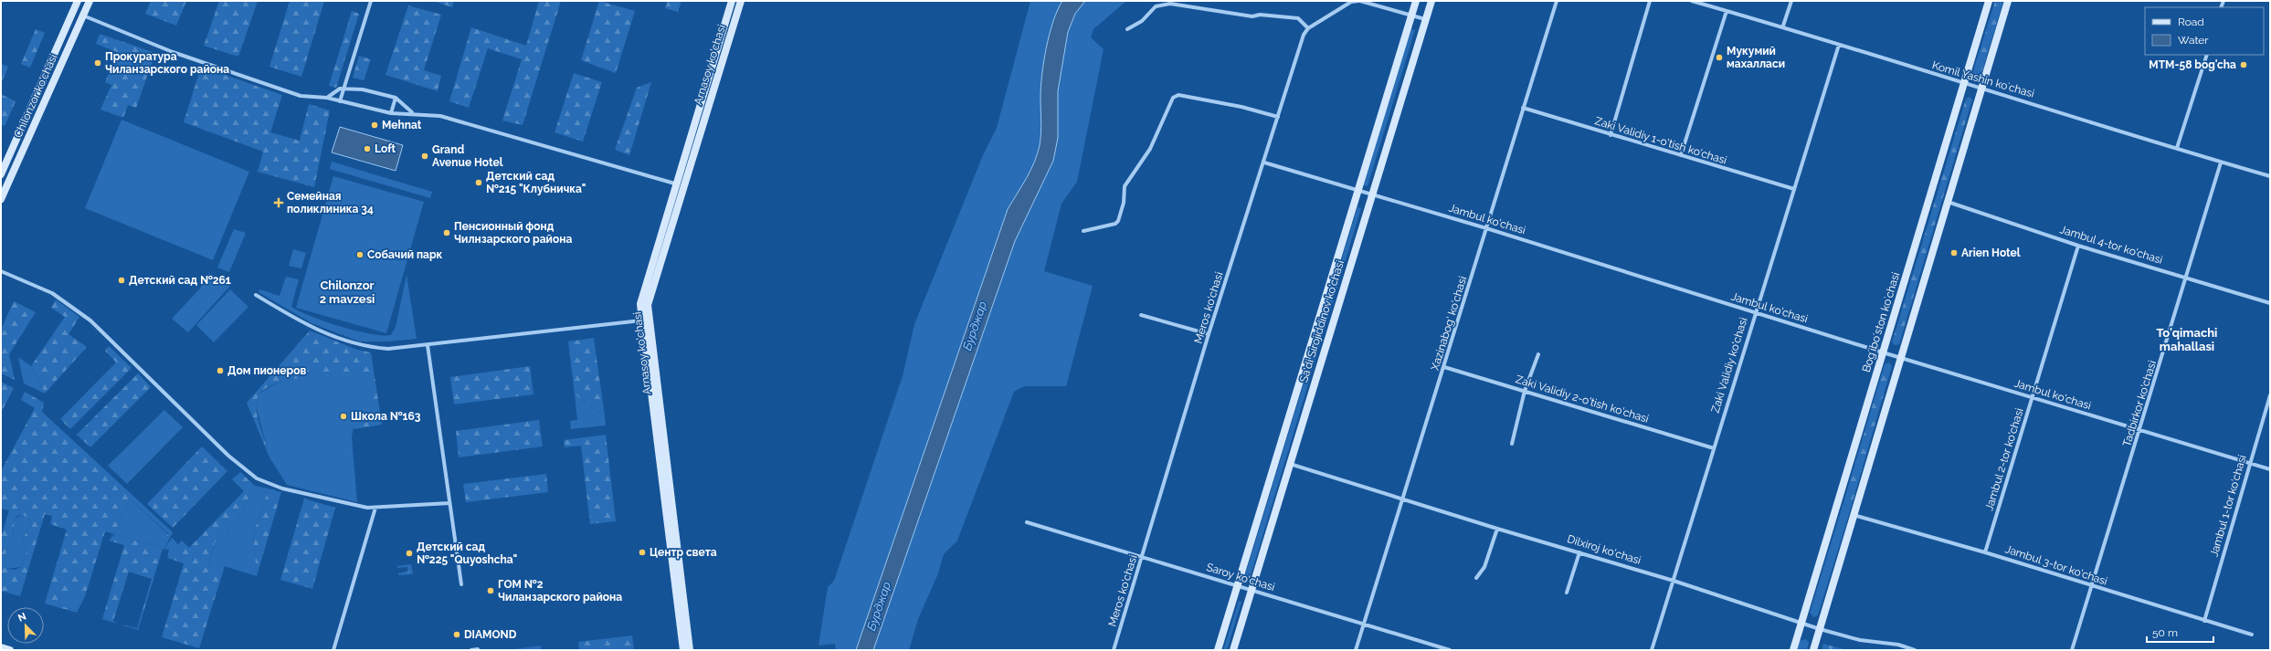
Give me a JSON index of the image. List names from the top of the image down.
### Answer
{
  "streets": {
    "street": [
      "Arnasoy ko'chasi",
      "Komil Yashin koʻchasi",
      "Chilonzor ko'chasi",
      "Zaki Validiy 1-o'tish ko'chasi",
      "Jambul ko'chasi",
      "Jambul 4-tor ko'chasi",
      "Meros ko‘chasi",
      "Sa'di Sirojiddinov ko'chasi",
      "Bogʻiboʻston koʻchasi",
      "Xazinabog‘ ko‘chasi",
      "Zaki Validiy ko'chasi",
      "Zaki Validiy 2-o'tish ko'chasi",
      "Tadbirkor ko'chasi",
      "Jambul 2-tor ko'chasi",
      "Jambul 1-tor ko'chasi",
      "Dilxiroj ko‘chasi",
      "Jambul 3-tor ko'chasi",
      "Saroy ko‘chasi"
    ]
  },
  "crossings": [
    ["Komil Yashin koʻchasi", "Bogʻiboʻston koʻchasi"],
    ["Komil Yashin koʻchasi", "Zaki Validiy ko'chasi"],
    ["Komil Yashin koʻchasi", "Tadbirkor ko'chasi"],
    ["Zaki Validiy 1-o'tish ko'chasi", "Xazinabog‘ ko‘chasi"],
    ["Zaki Validiy 1-o'tish ko'chasi", "Zaki Validiy ko'chasi"],
    ["Jambul ko'chasi", "Meros ko‘chasi"],
    ["Jambul ko'chasi", "Sa'di Sirojiddinov ko'chasi"],
    ["Jambul ko'chasi", "Bogʻiboʻston koʻchasi"],
    ["Jambul ko'chasi", "Xazinabog‘ ko‘chasi"],
    ["Jambul ko'chasi", "Zaki Validiy ko'chasi"],
    ["Jambul ko'chasi", "Tadbirkor ko'chasi"],
    ["Jambul ko'chasi", "Jambul 2-tor ko'chasi"],
    ["Jambul ko'chasi", "Jambul 1-tor ko'chasi"],
    ["Jambul 4-tor ko'chasi", "Tadbirkor ko'chasi"],
    ["Jambul 4-tor ko'chasi", "Jambul 2-tor ko'chasi"],
    ["Meros ko‘chasi", "Saroy ko‘chasi"],
    ["Sa'di Sirojiddinov ko'chasi", "Dilxiroj ko‘chasi"],
    ["Sa'di Sirojiddinov ko'chasi", "Saroy ko‘chasi"],
    ["Bogʻiboʻston koʻchasi", "Dilxiroj ko‘chasi"],
    ["Xazinabog‘ ko‘chasi", "Zaki Validiy 2-o'tish ko'chasi"],
    ["Xazinabog‘ ko‘chasi", "Dilxiroj ko‘chasi"],
    ["Xazinabog‘ ko‘chasi", "Saroy ko‘chasi"],
    ["Zaki Validiy ko'chasi", "Zaki Validiy 2-o'tish ko'chasi"],
    ["Zaki Validiy ko'chasi", "Dilxiroj ko‘chasi"],
    ["Tadbirkor ko'chasi", "Jambul 3-tor ko'chasi"],
    ["Jambul 2-tor ko'chasi", "Jambul 3-tor ko'chasi"],
    ["Jambul 1-tor ko'chasi", "Jambul 3-tor ko'chasi"]
  ],
  "districts": ["Chilonzor 2 mavzesi", "To'qimachi mahallasi"],
  "water": ["Бурджар"],
  "places": {
    "other": [
      "Мукумий махалласи",
      "Прокуратура Чиланзарского района",
      "MTM-58 bog'cha",
      "Mehnat",
      "Loft",
      "Grand Avenue Hotel",
      "Детский сад №215 \"Клубничка\"",
      "Пенсионный фонд Чилнзарского района",
      "Arien Hotel",
      "Собачий парк",
      "Детский сад №261",
      "Дом пионеров",
      "Школа №163",
      "Центр света",
      "Детский сад №225 \"Quyoshcha\"",
      "ГОМ №2 Чиланзарского района",
      "DIAMOND"
    ],
    "health": ["Семейная поликлиника 34"]
  },
  "legend": ["Road", "Water"],
  "scale_bar": "50 m",
  "north": "top left"
}
